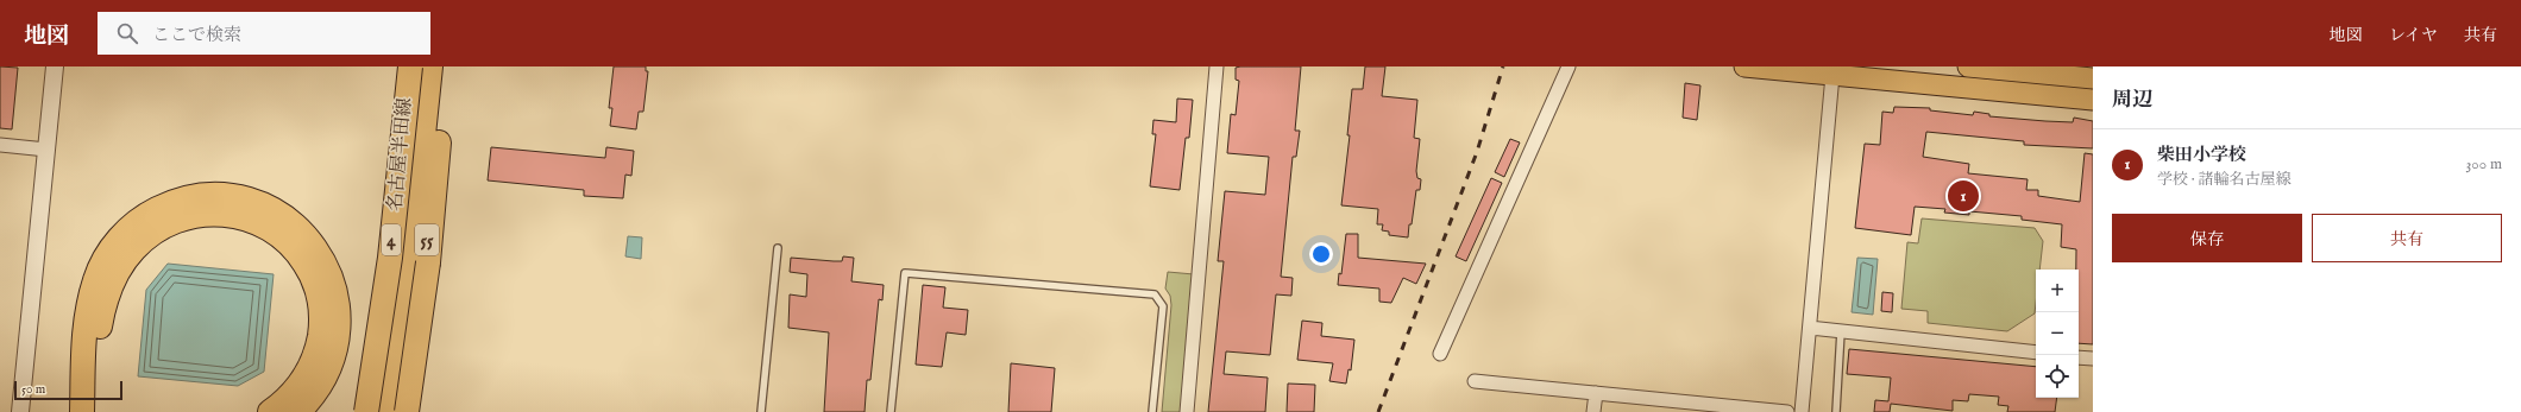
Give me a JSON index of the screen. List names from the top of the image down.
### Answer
{
  "streets": {
    "highway": ["4"],
    "main road": ["名古屋半田線", "55"]
  },
  "scale_bar": "50 m",
  "page": {
    "header": "地図",
    "search": "ここで検索",
    "nav": ["地図", "レイヤ", "共有"],
    "heading": "周辺",
    "list": [
      {
        "mark": "1",
        "name": "柴田小学校",
        "note": "学校 · 諸輪名古屋線",
        "value": "300 m"
      }
    ],
    "pins": "1",
    "buttons": ["保存", "共有"],
    "map_buttons": ["+", "−"],
    "scale": "50 m"
  }
}
